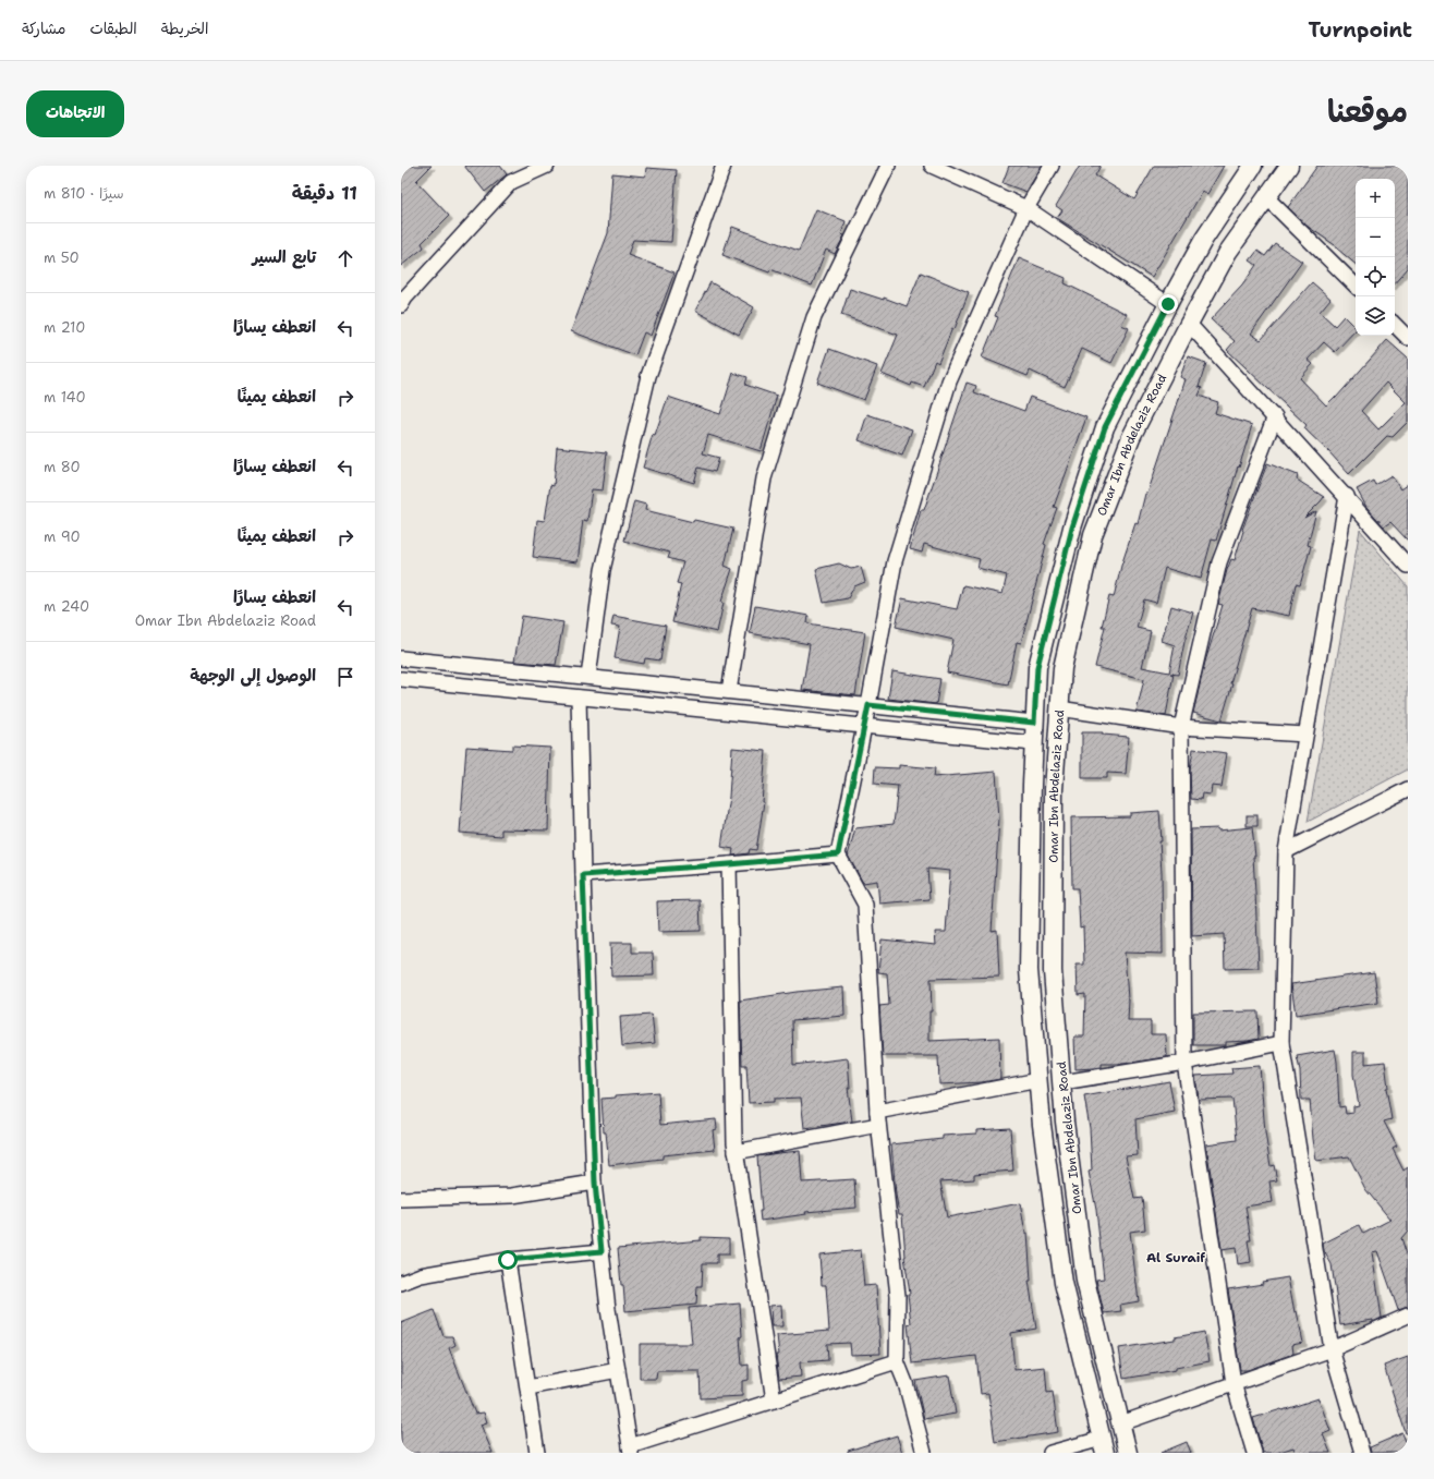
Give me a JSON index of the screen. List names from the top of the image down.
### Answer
{
  "streets": {
    "main road": ["Omar Ibn Abdelaziz Road"]
  },
  "districts": ["Al Suraif"],
  "page": {
    "header": "Turnpoint",
    "nav": ["الخريطة", "الطبقات", "مشاركة"],
    "title": "موقعنا",
    "buttons": "الاتجاهات",
    "heading": ["11 دقيقة", "سيرًا · 810 m"],
    "map_buttons": ["+", "−"],
    "list": [
      ["تابع السير", "50 m"],
      ["انعطف يسارًا", "210 m"],
      ["انعطف يمينًا", "140 m"],
      ["انعطف يسارًا", "80 m"],
      ["انعطف يمينًا", "90 m"],
      ["انعطف يسارًا", "Omar Ibn Abdelaziz Road", "240 m"],
      "الوصول إلى الوجهة"
    ]
  }
}
